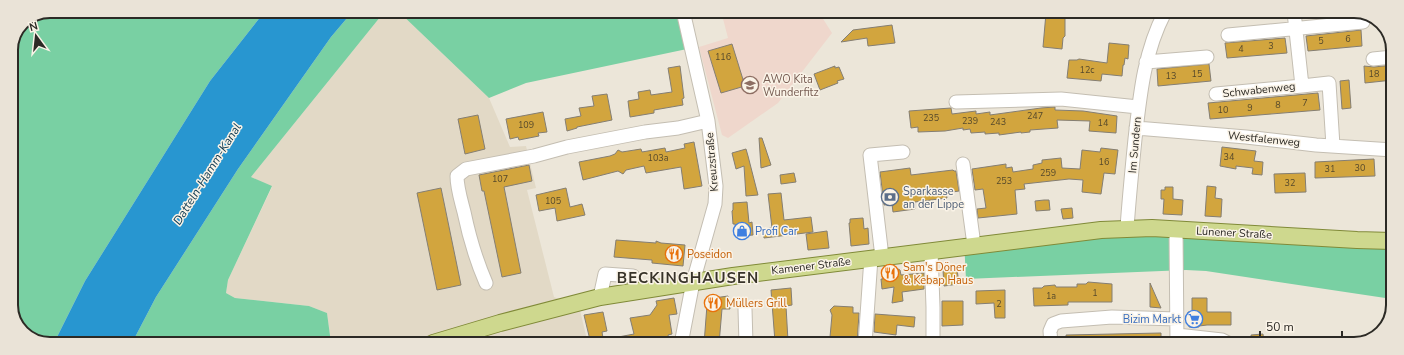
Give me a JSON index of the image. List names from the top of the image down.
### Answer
{
  "streets": {
    "main road": ["Lünener Straße", "Kamener Straße"],
    "street": [
      "Schwabenweg",
      "Westfalenweg",
      "Im Sundern",
      "Kreuzstraße"
    ]
  },
  "crossings": [
    ["Schwabenweg", "Westfalenweg"],
    ["Westfalenweg", "Im Sundern"],
    ["Im Sundern", "Lünener Straße"],
    ["Kreuzstraße", "Kamener Straße"],
    ["Lünener Straße", "Kamener Straße"]
  ],
  "districts": ["BECKINGHAUSEN"],
  "water": ["Datteln-Hamm-Kanal"],
  "places": {
    "school or university": ["AWO Kita Wunderfitz"],
    "bank": ["Sparkasse an der Lippe"],
    "shop": ["Profi Car"],
    "restaurant": ["Poseidon", "Sam's Döner & Kebap Haus", "Müllers Grill"],
    "supermarket": ["Bizim Markt"]
  },
  "house_numbers": [
    "6",
    "5",
    "3",
    "4",
    "116",
    "12c",
    "15",
    "18",
    "13",
    "7",
    "8",
    "9",
    "10",
    "247",
    "235",
    "239",
    "243",
    "14",
    "109",
    "34",
    "103a",
    "16",
    "30",
    "31",
    "259",
    "107",
    "253",
    "32",
    "105",
    "1",
    "1a",
    "2"
  ],
  "scale_bar": "50 m",
  "north": "top"
}
